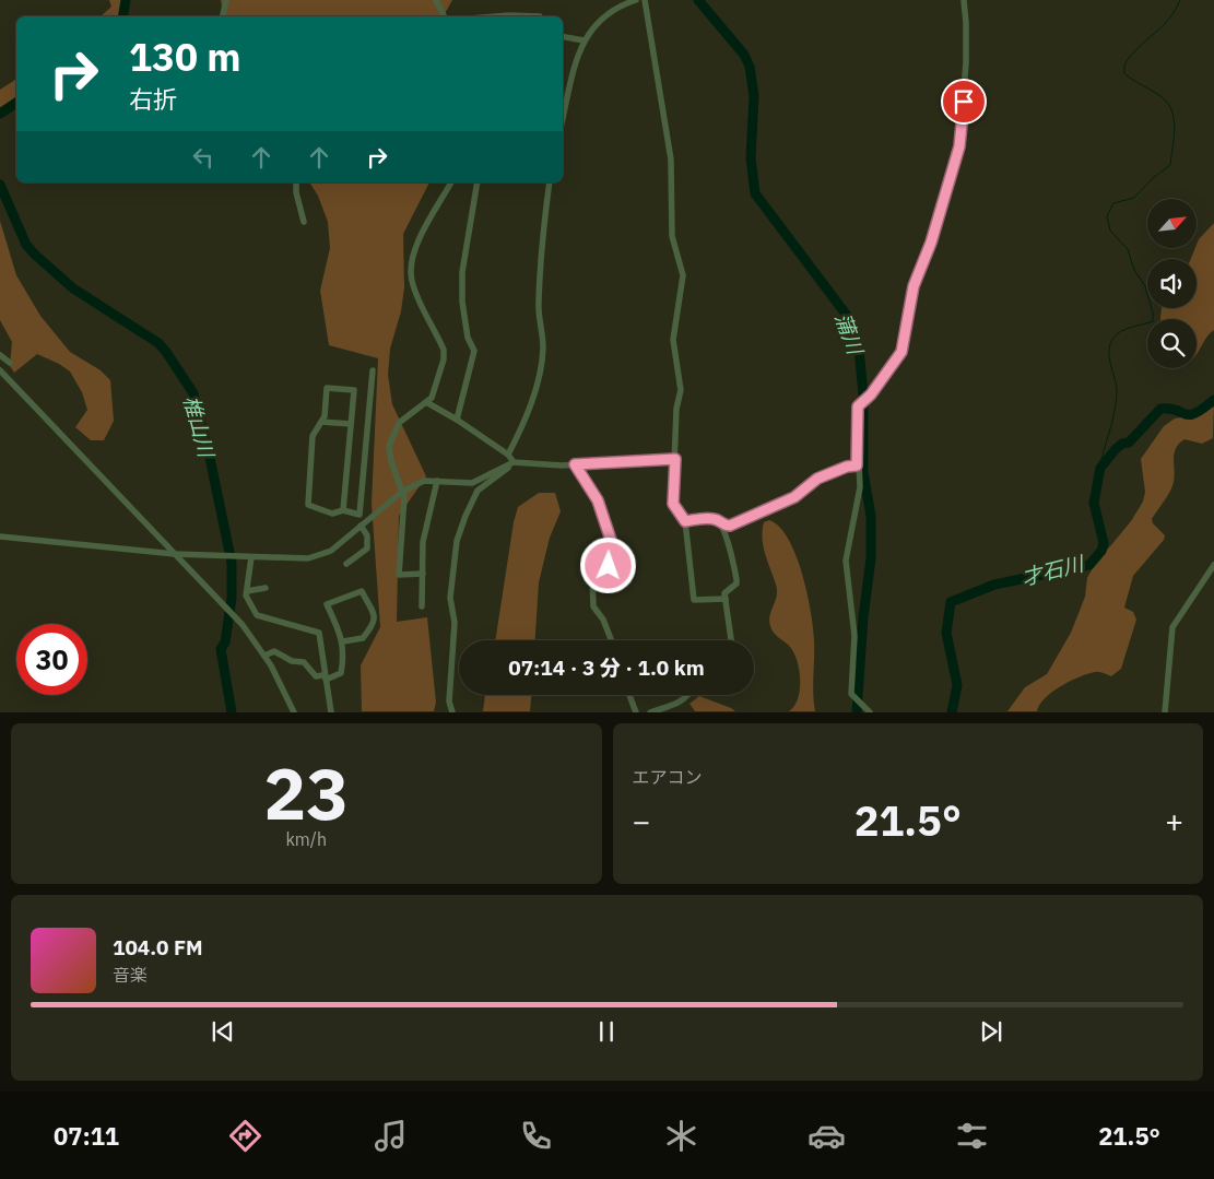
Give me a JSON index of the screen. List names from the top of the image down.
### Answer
{
  "water": ["蒲川", "椎山川", "才石川"],
  "north": "top right",
  "page": {
    "turn": ["130 m", "右折"],
    "limit": "30",
    "trip": "07:14 · 3 分 · 1.0 km",
    "tile": [
      ["23", "km/h"],
      "エアコン"
    ],
    "heat": ["−", "21.5°", "+"],
    "song": ["104.0 FM", "音楽"],
    "tabs": ["07:11", "21.5°"]
  }
}
